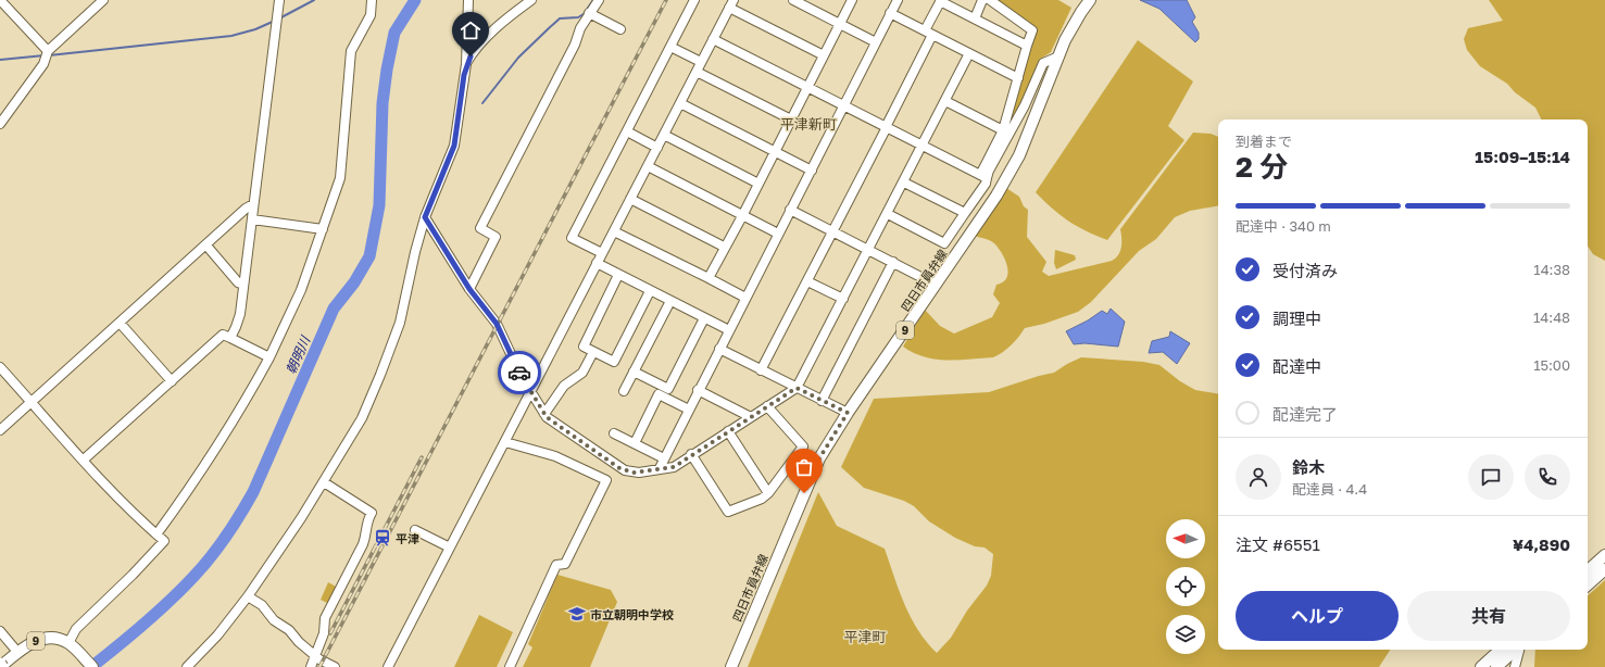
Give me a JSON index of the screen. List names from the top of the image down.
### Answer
{
  "streets": {
    "main road": ["四日市員弁線", "9"]
  },
  "districts": ["平津新町", "平津町"],
  "water": ["朝明川"],
  "places": {
    "station": ["平津"],
    "school or university": ["市立朝明中学校"]
  },
  "north": "left",
  "page": {
    "heading": ["2 分", "到着まで", "15:09–15:14"],
    "panel": [
      "鈴木",
      "配達員 · 4.4",
      "注文 #6551",
      "¥4,890"
    ],
    "bar": "配達中 · 340 m",
    "list": [
      ["受付済み", "14:38"],
      ["調理中", "14:48"],
      ["配達中", "15:00"],
      "配達完了"
    ],
    "buttons": ["ヘルプ", "共有"]
  }
}
